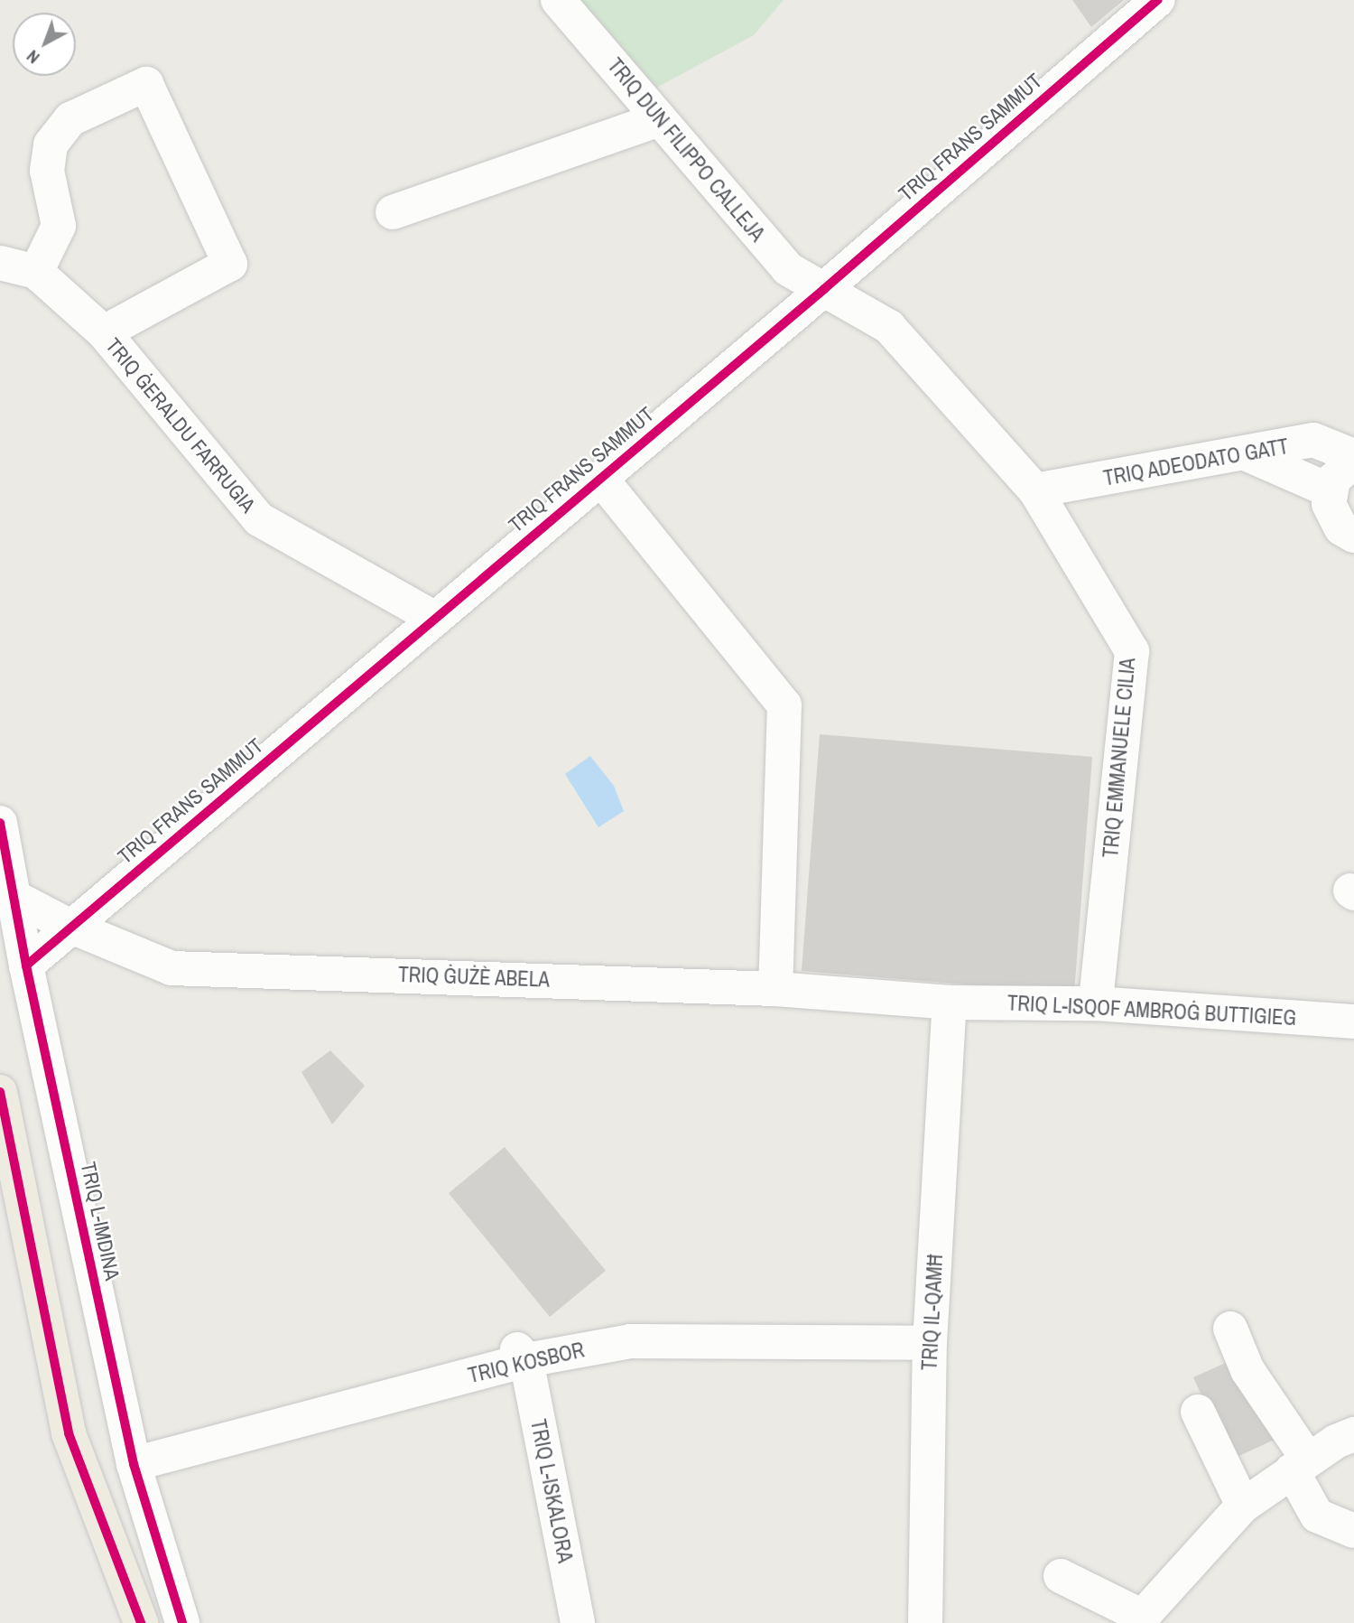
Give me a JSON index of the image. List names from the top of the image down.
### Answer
{
  "streets": {
    "street": [
      "TRIQ FRANS SAMMUT",
      "TRIQ DUN FILIPPO CALLEJA",
      "TRIQ ĠERALDU FARRUGIA",
      "TRIQ ADEODATO GATT",
      "TRIQ EMMANUELE CILIA",
      "TRIQ ĠUŻÈ ABELA",
      "TRIQ L-ISQOF AMBROĠ BUTTIGIEG",
      "TRIQ L-IMDINA",
      "TRIQ IL-QAMĦ",
      "TRIQ KOSBOR",
      "TRIQ L-ISKALORA"
    ]
  },
  "crossings": [
    ["TRIQ FRANS SAMMUT", "TRIQ DUN FILIPPO CALLEJA"],
    ["TRIQ FRANS SAMMUT", "TRIQ ĠERALDU FARRUGIA"],
    ["TRIQ FRANS SAMMUT", "TRIQ EMMANUELE CILIA"],
    ["TRIQ FRANS SAMMUT", "TRIQ ĠUŻÈ ABELA"],
    ["TRIQ FRANS SAMMUT", "TRIQ L-IMDINA"],
    ["TRIQ DUN FILIPPO CALLEJA", "TRIQ EMMANUELE CILIA"],
    ["TRIQ ADEODATO GATT", "TRIQ EMMANUELE CILIA"],
    ["TRIQ EMMANUELE CILIA", "TRIQ L-ISQOF AMBROĠ BUTTIGIEG"],
    ["TRIQ ĠUŻÈ ABELA", "TRIQ L-ISQOF AMBROĠ BUTTIGIEG"],
    ["TRIQ ĠUŻÈ ABELA", "TRIQ L-IMDINA"],
    ["TRIQ ĠUŻÈ ABELA", "TRIQ IL-QAMĦ"],
    ["TRIQ L-ISQOF AMBROĠ BUTTIGIEG", "TRIQ IL-QAMĦ"],
    ["TRIQ L-IMDINA", "TRIQ KOSBOR"],
    ["TRIQ IL-QAMĦ", "TRIQ KOSBOR"],
    ["TRIQ KOSBOR", "TRIQ L-ISKALORA"]
  ],
  "north": "bottom left"
}
